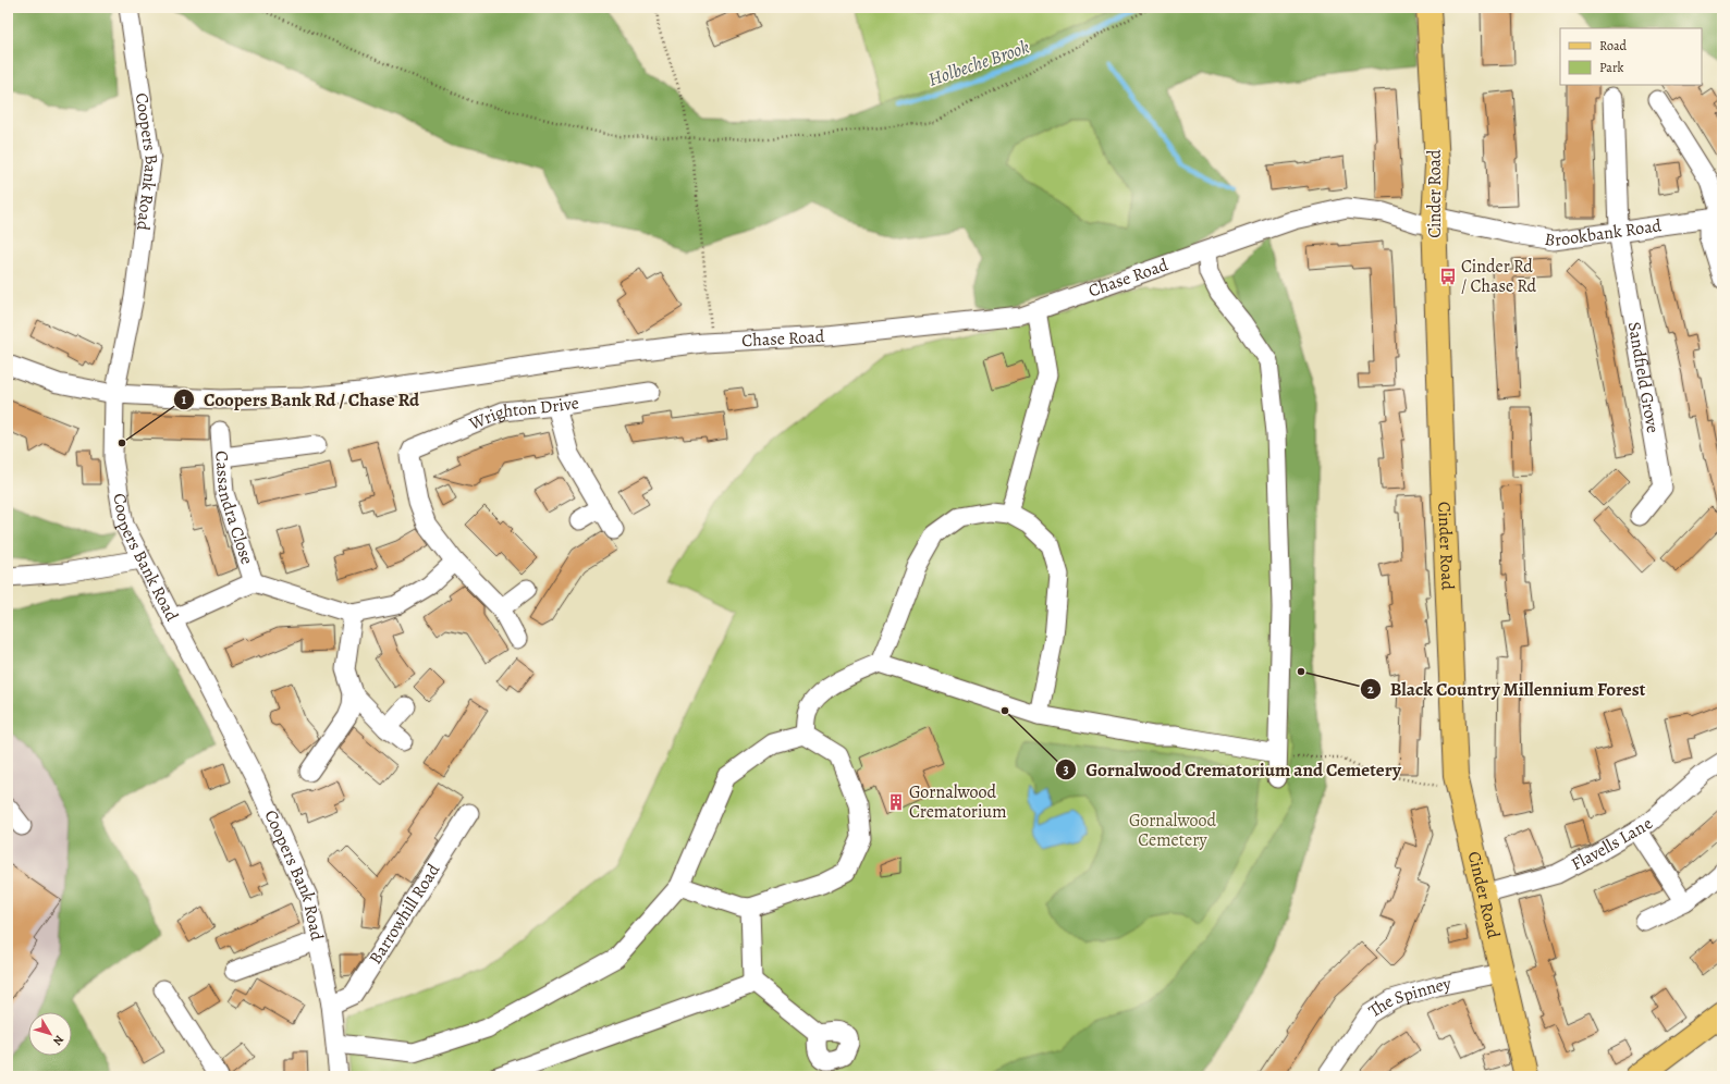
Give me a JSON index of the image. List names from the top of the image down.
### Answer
{
  "streets": {
    "main road": ["Cinder Road"],
    "street": [
      "Coopers Bank Road",
      "Brookbank Road",
      "Chase Road",
      "Sandfield Grove",
      "Wrighton Drive",
      "Cassandra Close",
      "Flavells Lane",
      "Barrowhill Road",
      "The Spinney"
    ]
  },
  "crossings": [
    ["Coopers Bank Road", "Chase Road"],
    ["Coopers Bank Road", "Barrowhill Road"],
    ["Cinder Road", "Brookbank Road"],
    ["Cinder Road", "Chase Road"],
    ["Cinder Road", "Flavells Lane"],
    ["Cinder Road", "The Spinney"],
    ["Brookbank Road", "Chase Road"],
    ["Brookbank Road", "Sandfield Grove"]
  ],
  "water": ["Holbeche Brook"],
  "parks": ["Gornalwood Cemetery"],
  "places": {
    "bus stop": ["Cinder Rd / Chase Rd"],
    "other": ["Coopers Bank Rd / Chase Rd", "Black Country Millennium Forest", "Gornalwood Crematorium and Cemetery"],
    "building": ["Gornalwood Crematorium"]
  },
  "legend": ["Road", "Park"],
  "north": "bottom right"
}
